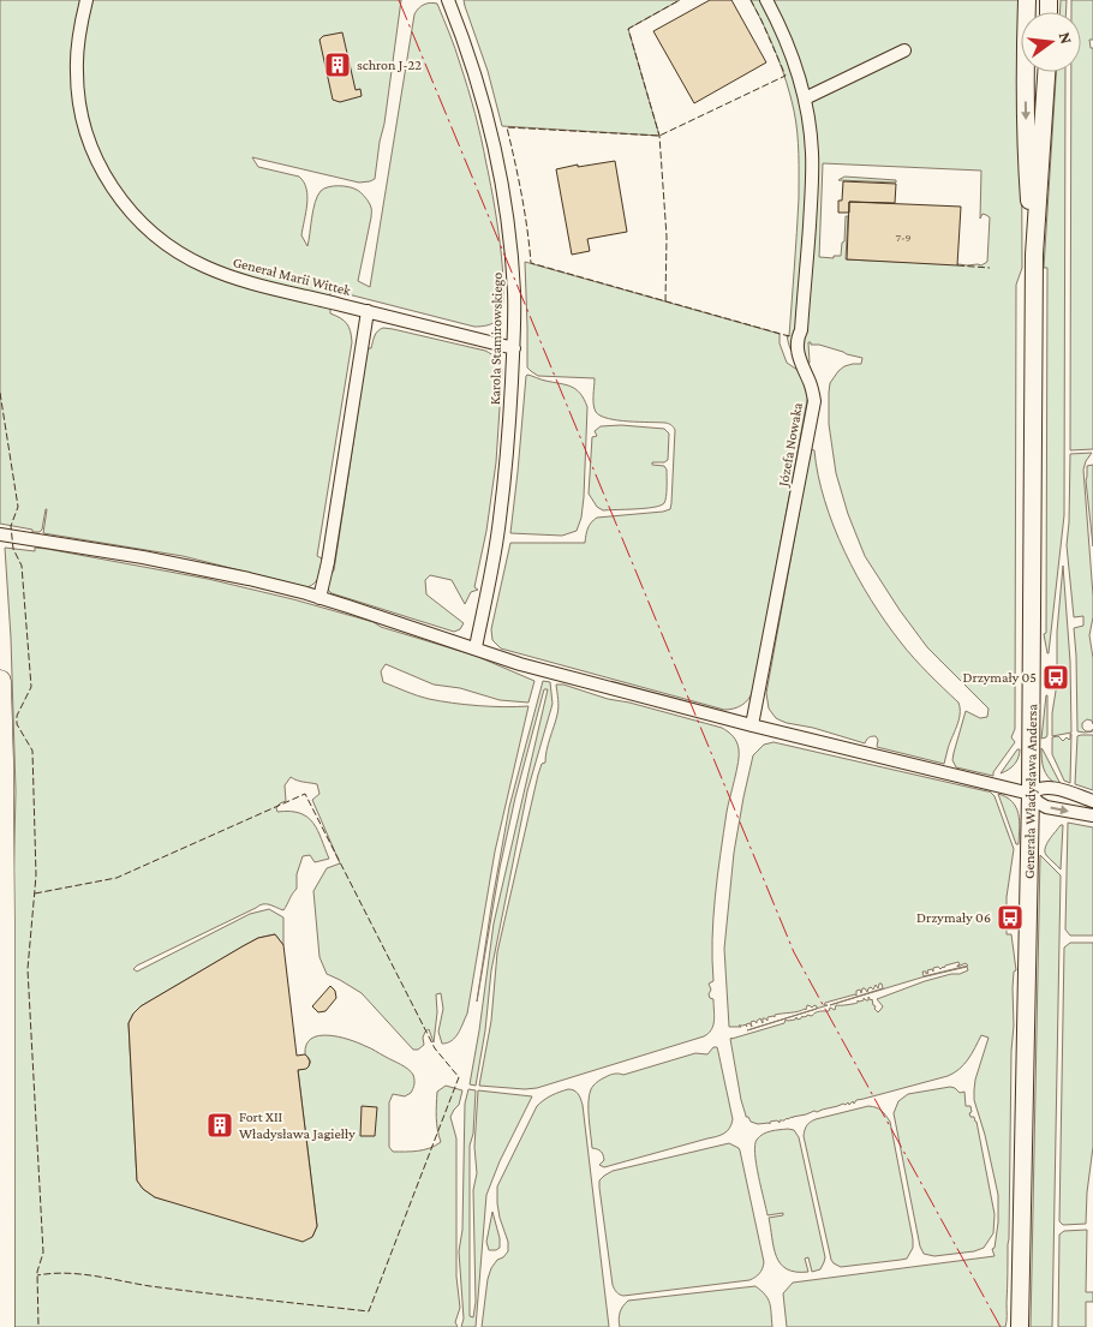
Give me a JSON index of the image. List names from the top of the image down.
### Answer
{
  "streets": {
    "main road": ["Generała Władysława Andersa"],
    "street": ["Generał Marii Wittek", "Karola Stamirowskiego", "Józefa Nowaka"]
  },
  "crossings": [
    ["Generał Marii Wittek", "Karola Stamirowskiego"]
  ],
  "places": {
    "building": ["schron J-22", "Fort XII Władysława Jagiełły"],
    "bus stop": ["Drzymały 05", "Drzymały 06"]
  },
  "house_numbers": ["7-9"],
  "north": "right"
}
